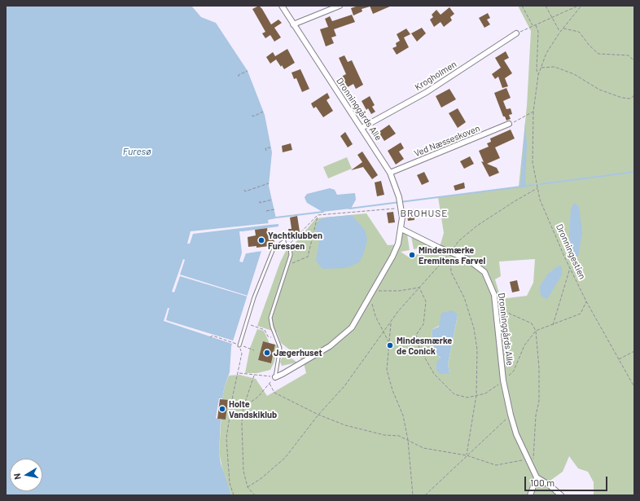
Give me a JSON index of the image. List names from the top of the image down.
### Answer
{
  "streets": {
    "street": ["Krogholmen", "Dronninggårds Alle", "Ved Næsseskoven"],
    "path": ["Dronningestien"]
  },
  "crossings": [
    ["Krogholmen", "Dronninggårds Alle"],
    ["Dronninggårds Alle", "Ved Næsseskoven"]
  ],
  "districts": ["BROHUSE"],
  "water": ["Furesø"],
  "places": [
    "Yachtklubben Furesøen",
    "Mindesmærke Eremitens Farvel",
    "Mindesmærke de Conick",
    "Jægerhuset",
    "Holte Vandskiklub"
  ],
  "scale_bar": "100 m",
  "north": "left"
}
